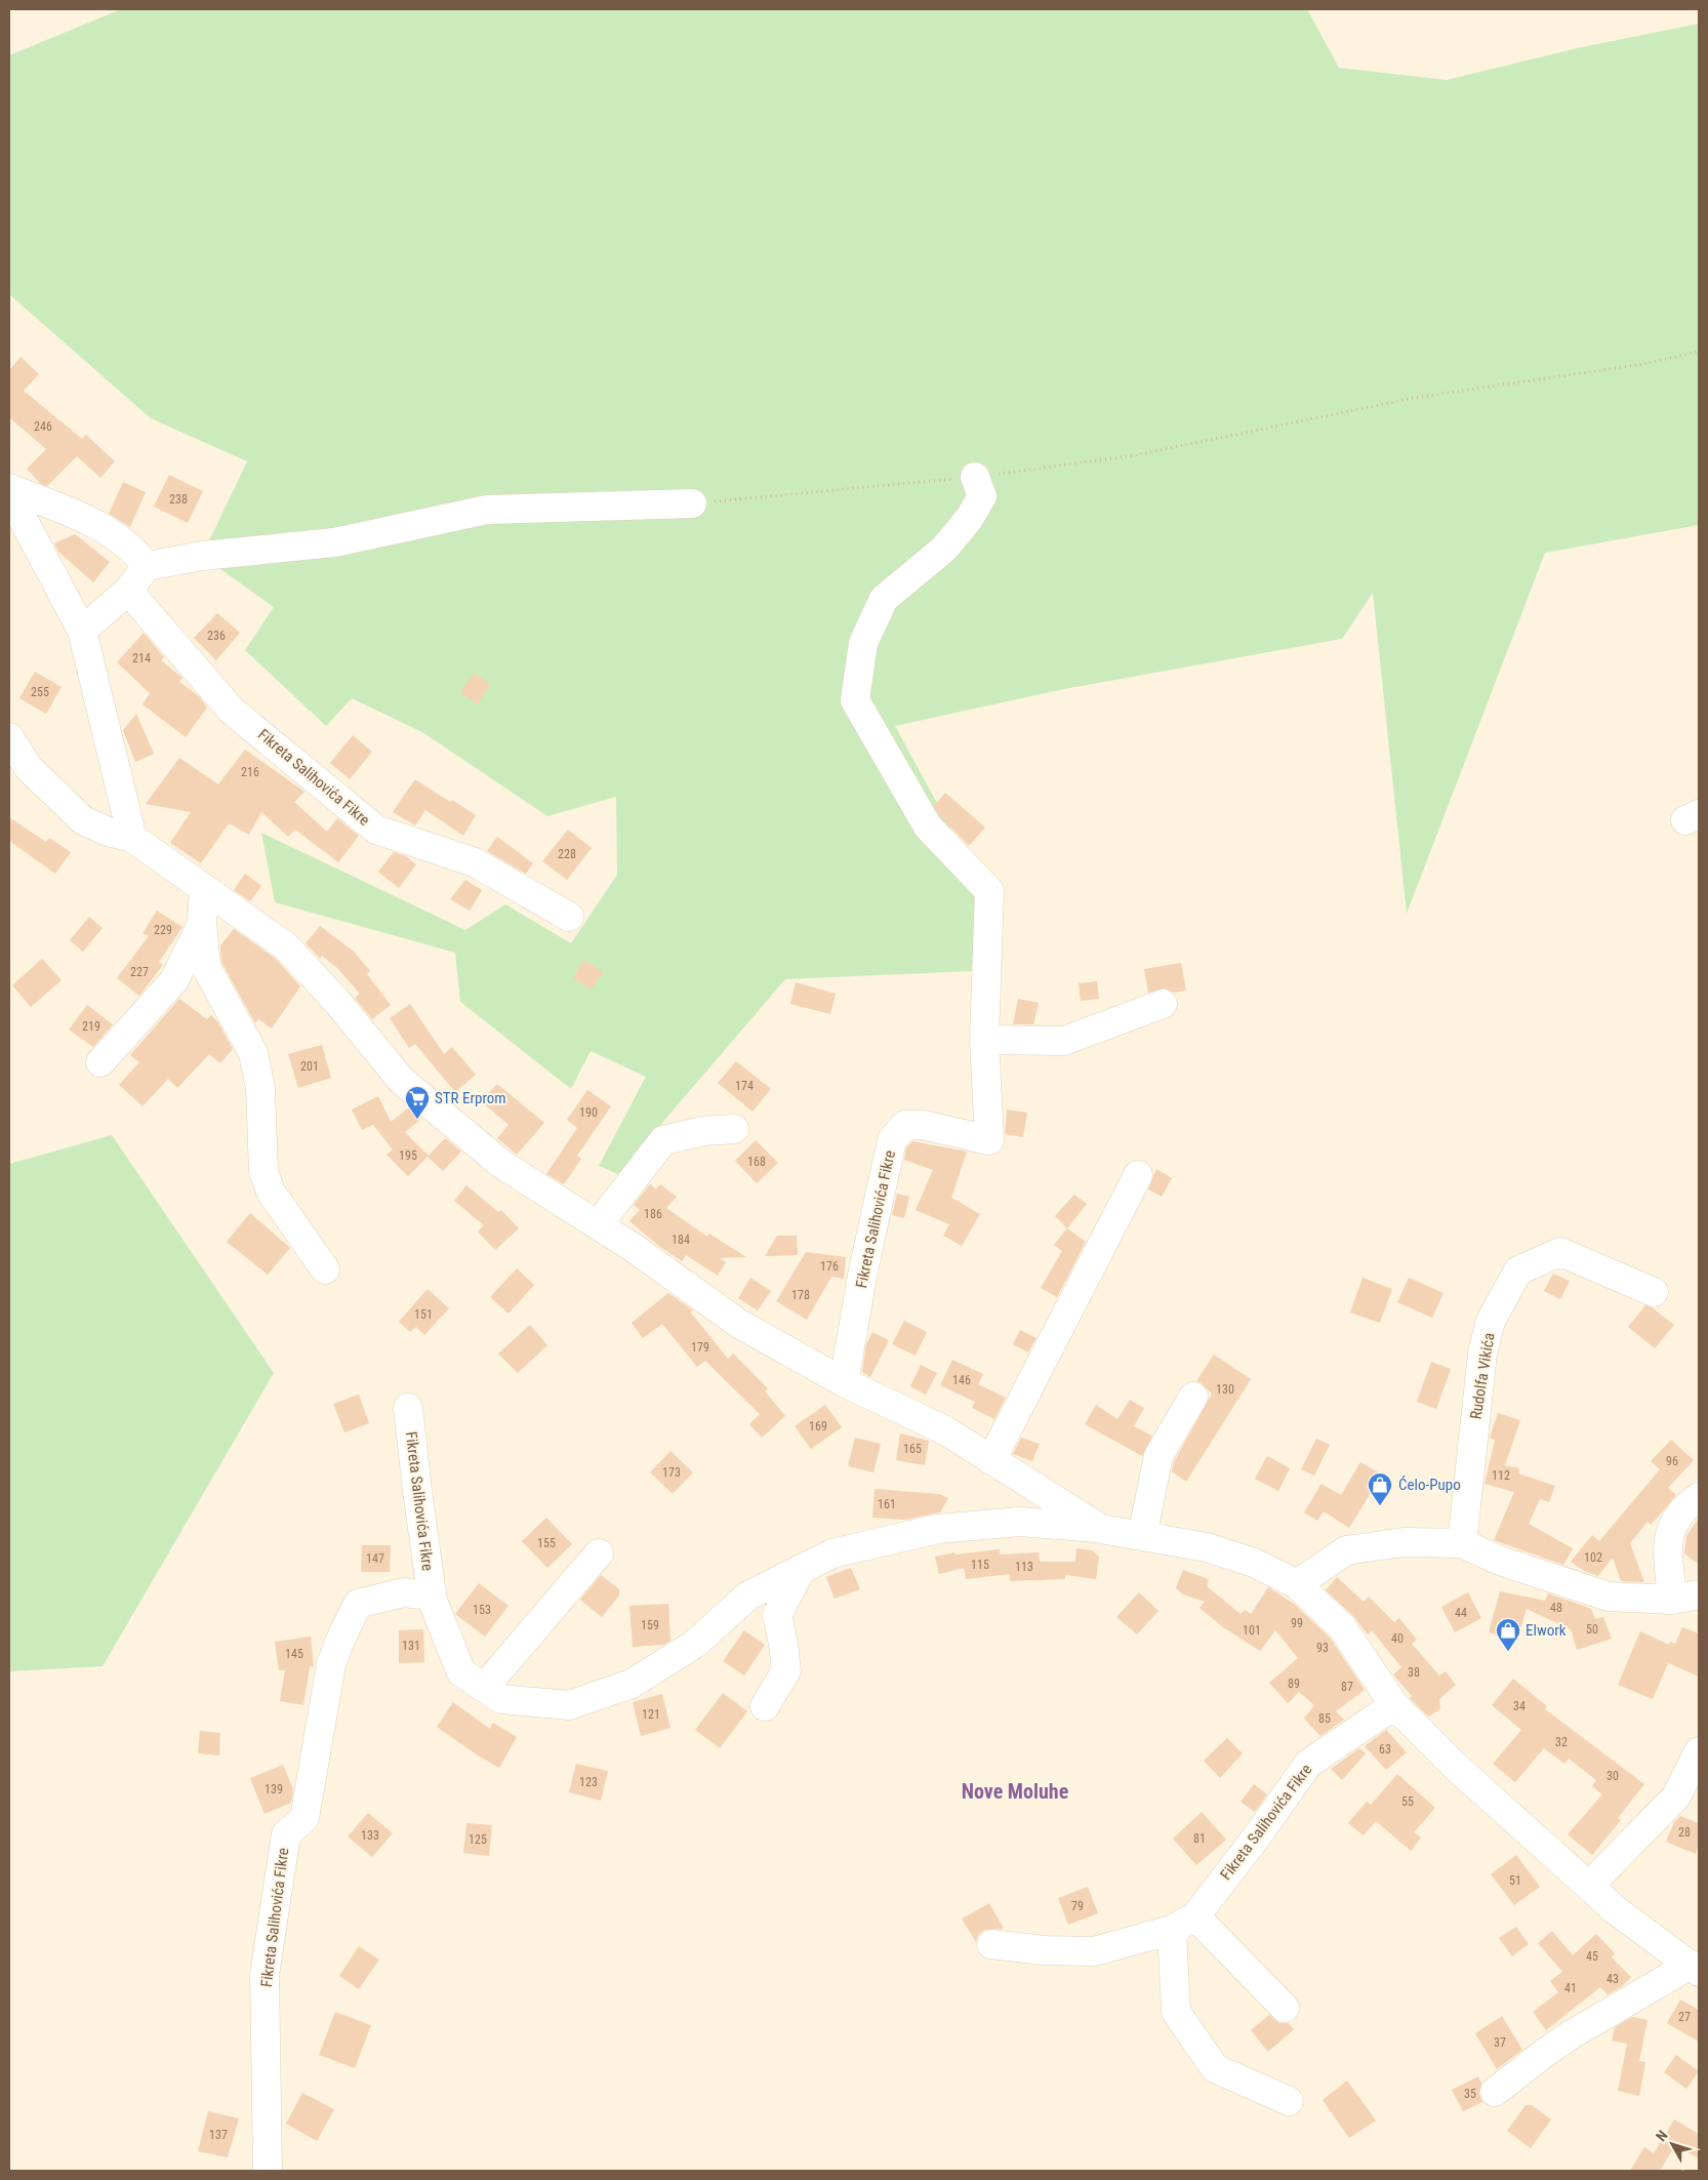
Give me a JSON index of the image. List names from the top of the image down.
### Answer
{
  "streets": {
    "street": ["Fikreta Salihovića Fikre", "Rudolfa Vikića"]
  },
  "districts": ["Nove Moluhe"],
  "places": {
    "supermarket": ["STR Erprom"],
    "shop": ["Ćelo-Pupo", "Elwork"]
  },
  "house_numbers": [
    "246",
    "238",
    "236",
    "214",
    "255",
    "216",
    "228",
    "229",
    "227",
    "219",
    "201",
    "174",
    "190",
    "195",
    "168",
    "186",
    "184",
    "176",
    "178",
    "151",
    "179",
    "146",
    "130",
    "169",
    "165",
    "96",
    "173",
    "112",
    "161",
    "155",
    "102",
    "147",
    "115",
    "113",
    "48",
    "153",
    "44",
    "99",
    "159",
    "50",
    "101",
    "40",
    "131",
    "93",
    "145",
    "38",
    "89",
    "87",
    "34",
    "121",
    "85",
    "32",
    "63",
    "30",
    "123",
    "139",
    "55",
    "28",
    "133",
    "81",
    "125",
    "51",
    "79",
    "45",
    "43",
    "41",
    "27",
    "37",
    "35",
    "137"
  ],
  "north": "top left"
}
